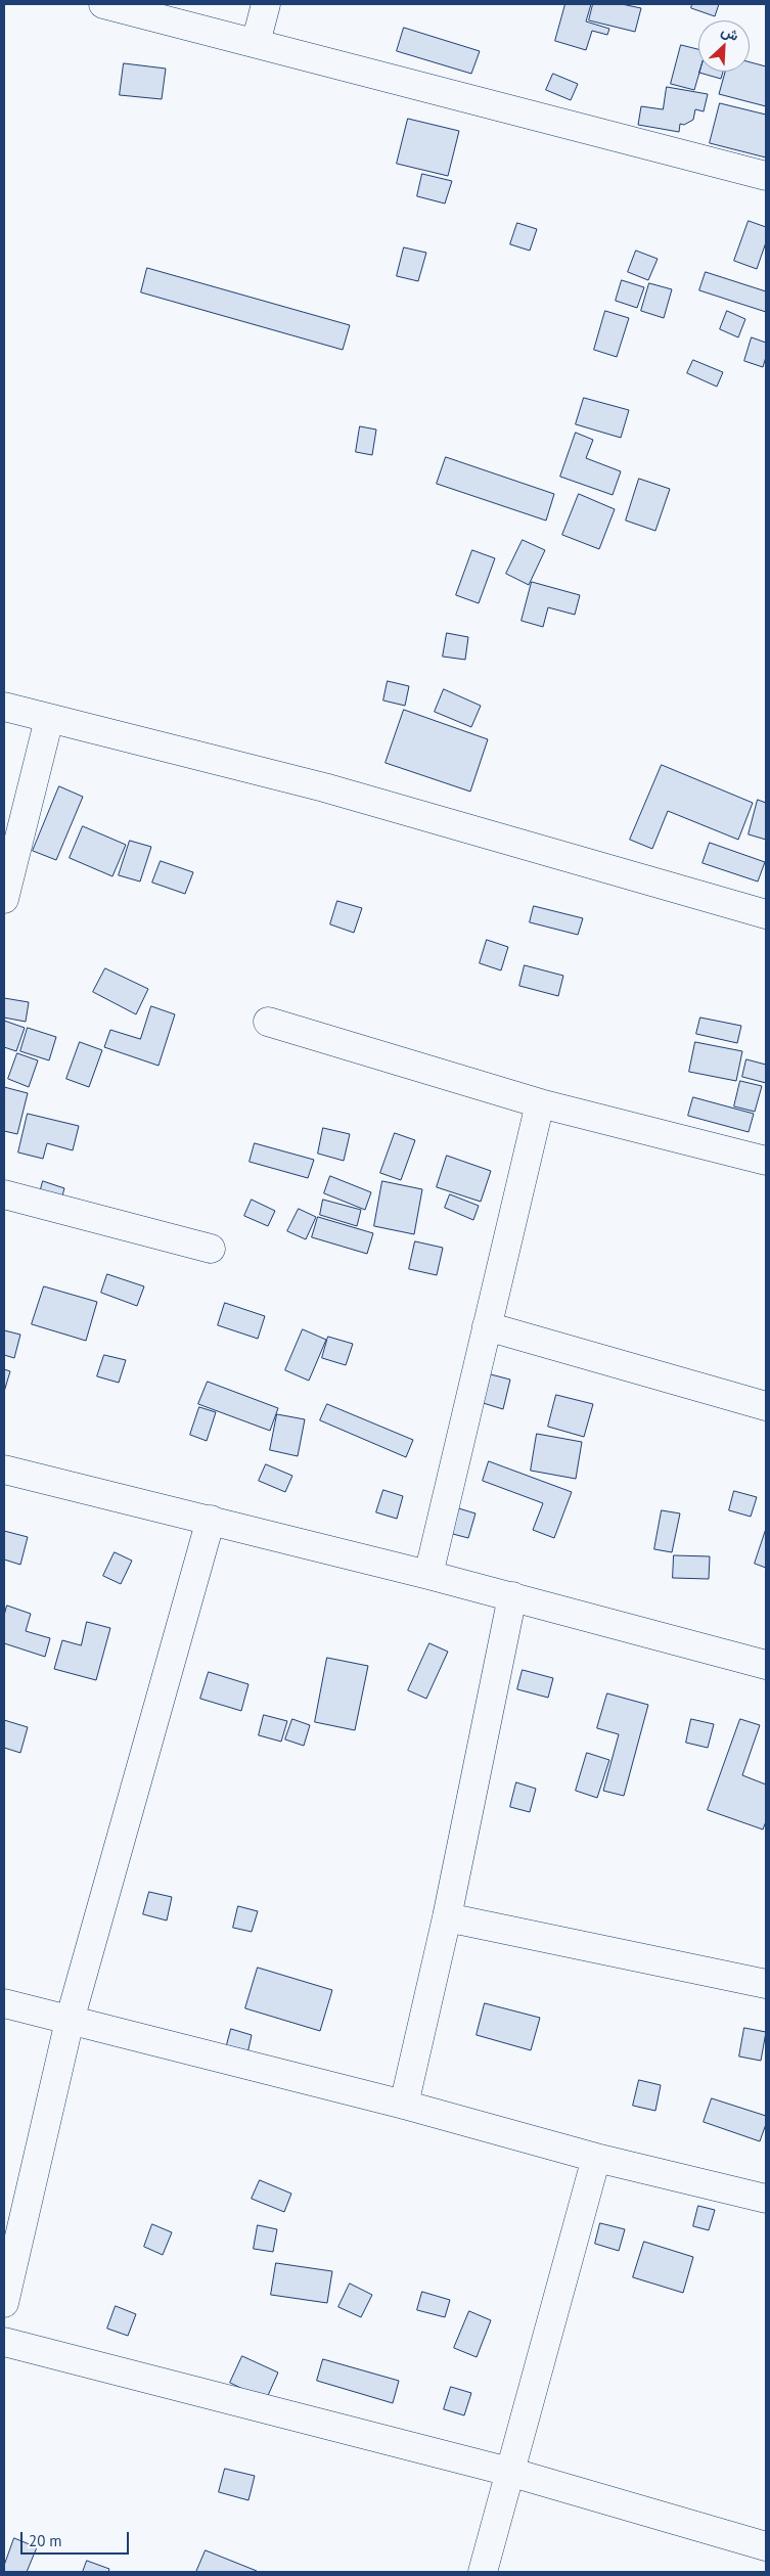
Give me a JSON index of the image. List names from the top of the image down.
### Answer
{
  "scale_bar": "20 m",
  "north": "top right"
}
